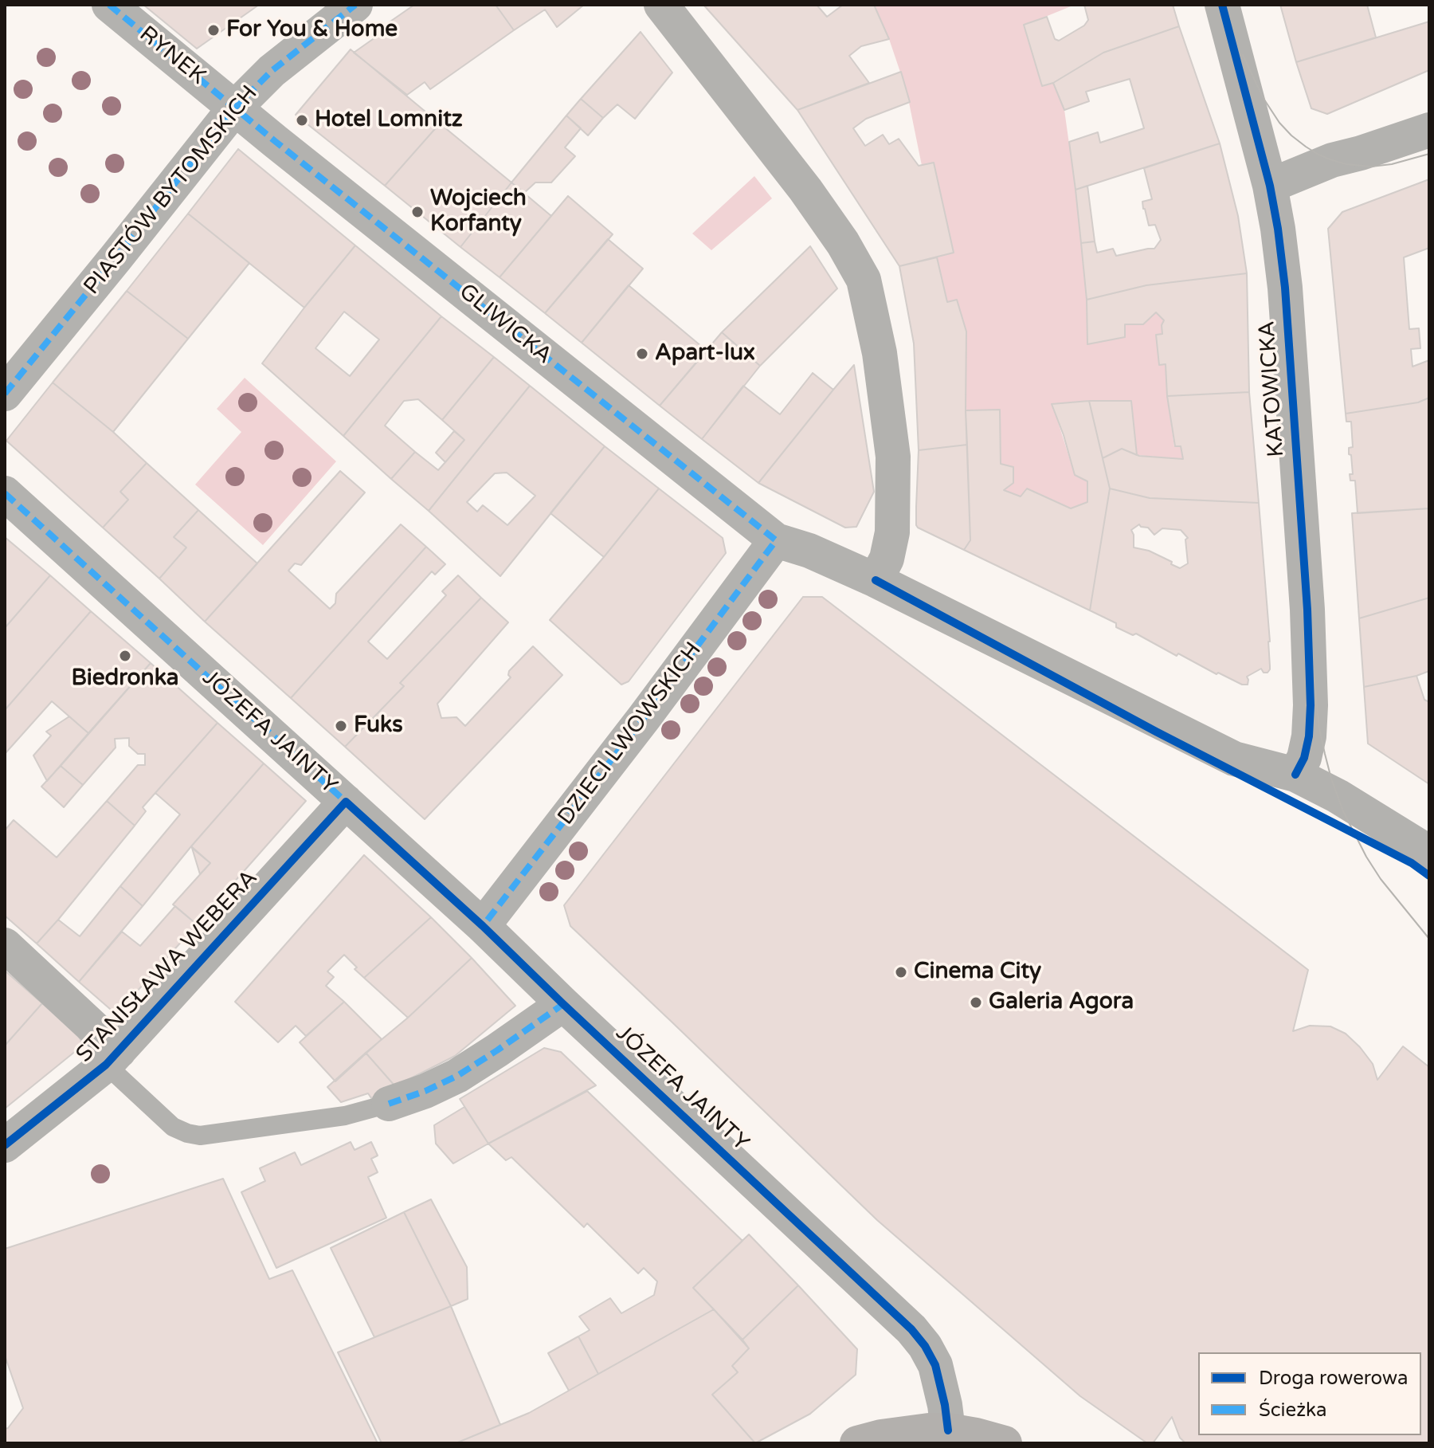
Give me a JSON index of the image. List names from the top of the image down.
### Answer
{
  "streets": {
    "street": [
      "RYNEK",
      "PIASTÓW BYTOMSKICH",
      "GLIWICKA",
      "KATOWICKA",
      "JÓZEFA JAINTY",
      "DZIECI LWOWSKICH",
      "STANISŁAWA WEBERA"
    ]
  },
  "crossings": [
    ["RYNEK", "PIASTÓW BYTOMSKICH"],
    ["RYNEK", "GLIWICKA"],
    ["PIASTÓW BYTOMSKICH", "GLIWICKA"],
    ["GLIWICKA", "DZIECI LWOWSKICH"],
    ["JÓZEFA JAINTY", "DZIECI LWOWSKICH"],
    ["JÓZEFA JAINTY", "STANISŁAWA WEBERA"]
  ],
  "places": [
    "For You & Home",
    "Hotel Lomnitz",
    "Wojciech Korfanty",
    "Apart-lux",
    "Biedronka",
    "Fuks",
    "Cinema City",
    "Galeria Agora"
  ],
  "legend": ["Droga rowerowa", "Ścieżka"]
}
